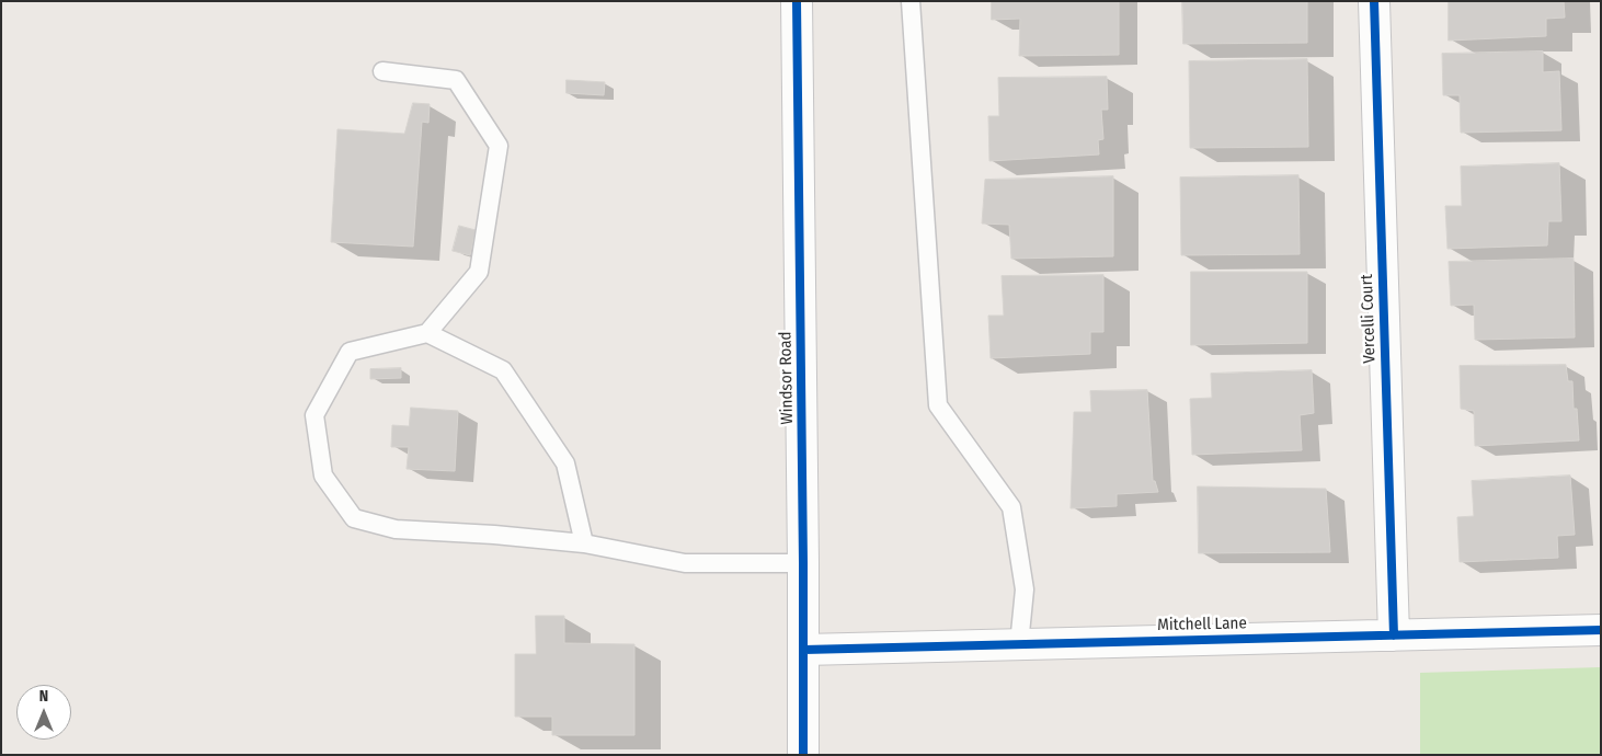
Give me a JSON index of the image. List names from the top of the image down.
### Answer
{
  "streets": {
    "street": ["Vercelli Court", "Windsor Road", "Mitchell Lane"]
  },
  "crossings": [
    ["Vercelli Court", "Mitchell Lane"],
    ["Windsor Road", "Mitchell Lane"]
  ],
  "north": "top"
}
